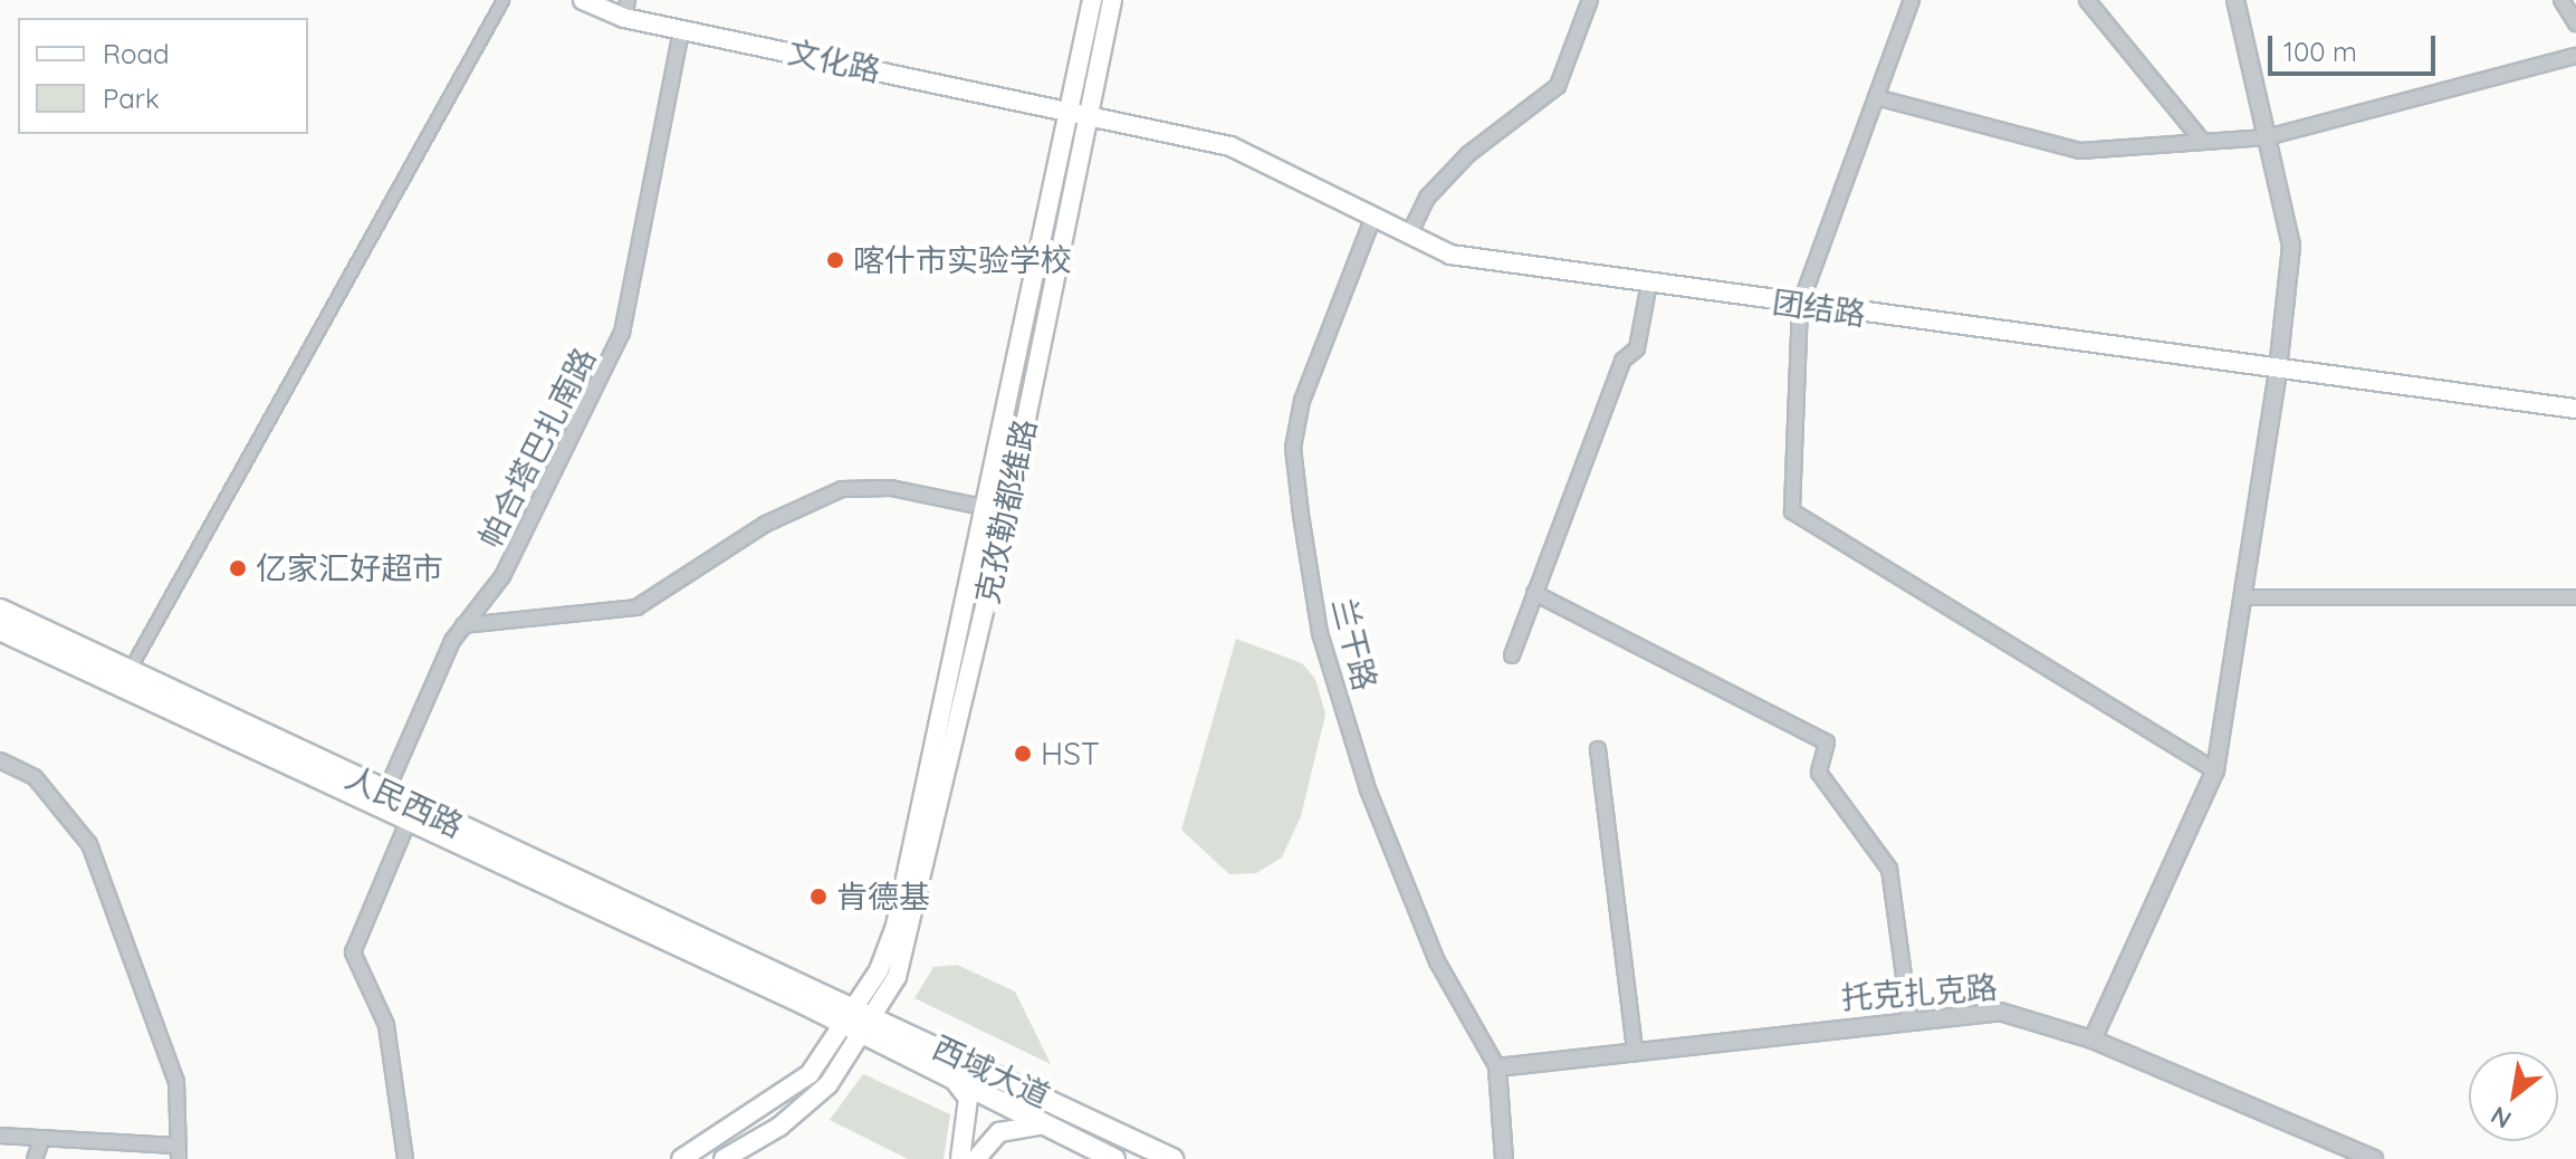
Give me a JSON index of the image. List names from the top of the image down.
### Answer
{
  "streets": {
    "main road": [
      "文化路",
      "团结路",
      "克孜勒都维路",
      "人民西路",
      "西域大道"
    ],
    "street": ["帕合塔巴扎南路", "兰干路", "托克扎克路"]
  },
  "crossings": [
    ["文化路", "团结路"],
    ["文化路", "帕合塔巴扎南路"],
    ["文化路", "克孜勒都维路"],
    ["团结路", "克孜勒都维路"],
    ["团结路", "兰干路"],
    ["帕合塔巴扎南路", "人民西路"],
    ["克孜勒都维路", "西域大道"],
    ["兰干路", "托克扎克路"],
    ["人民西路", "西域大道"]
  ],
  "places": [
    "喀什市实验学校",
    "亿家汇好超市",
    "HST",
    "肯德基"
  ],
  "legend": ["Road", "Park"],
  "scale_bar": "100 m",
  "north": "bottom left"
}
